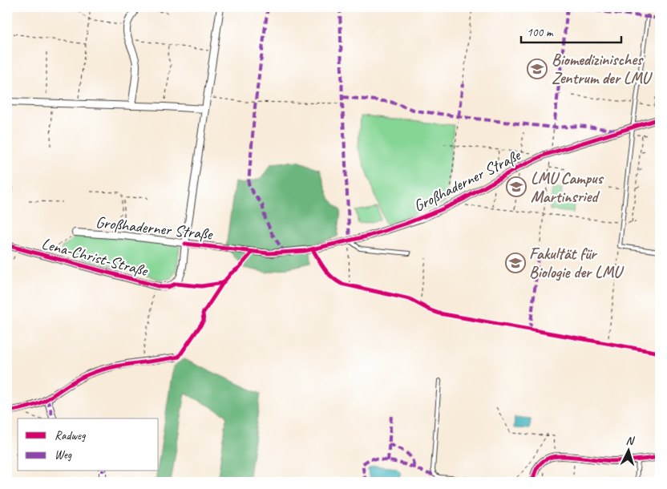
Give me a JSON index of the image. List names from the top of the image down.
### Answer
{
  "streets": {
    "street": ["Großhaderner Straße", "Lena-Christ-Straße"]
  },
  "crossings": [
    ["Großhaderner Straße", "Lena-Christ-Straße"]
  ],
  "places": {
    "school or university": ["Biomedizinisches Zentrum der LMU", "LMU Campus Martinsried", "Fakultät für Biologie der LMU"]
  },
  "legend": ["Radweg", "Weg"],
  "scale_bar": "100 m",
  "north": "top"
}
